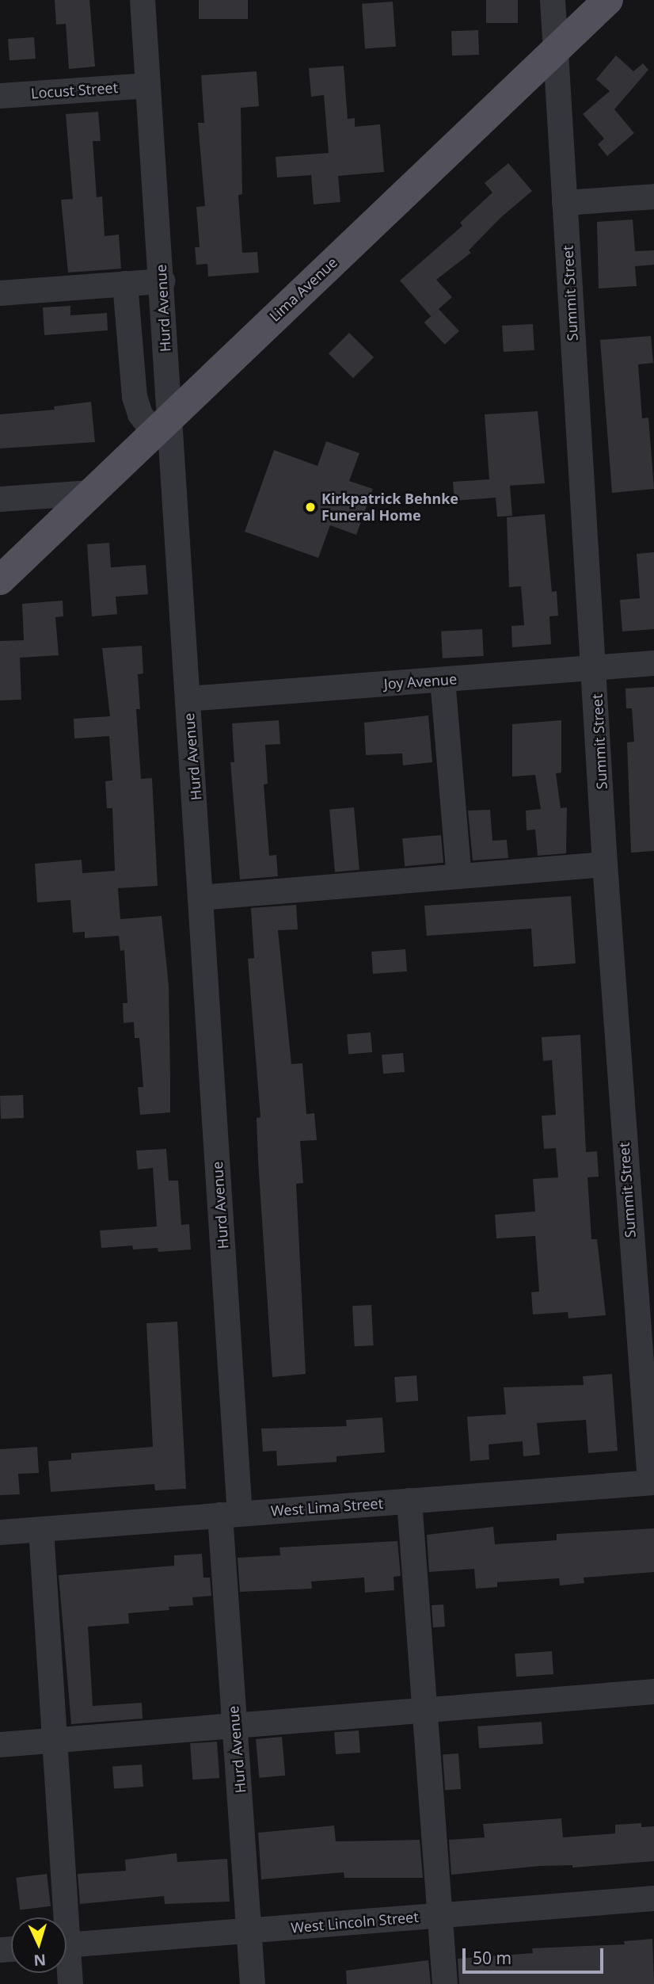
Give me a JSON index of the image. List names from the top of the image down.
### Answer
{
  "streets": {
    "main road": ["Lima Avenue"],
    "street": [
      "Locust Street",
      "Summit Street",
      "Hurd Avenue",
      "Joy Avenue",
      "West Lima Street",
      "West Lincoln Street"
    ]
  },
  "crossings": [
    ["Locust Street", "Hurd Avenue"],
    ["Lima Avenue", "Summit Street"],
    ["Lima Avenue", "Hurd Avenue"],
    ["Summit Street", "Joy Avenue"],
    ["Summit Street", "West Lima Street"],
    ["Hurd Avenue", "Joy Avenue"],
    ["Hurd Avenue", "West Lima Street"],
    ["Hurd Avenue", "West Lincoln Street"]
  ],
  "places": ["Kirkpatrick Behnke Funeral Home"],
  "scale_bar": "50 m",
  "north": "bottom"
}
